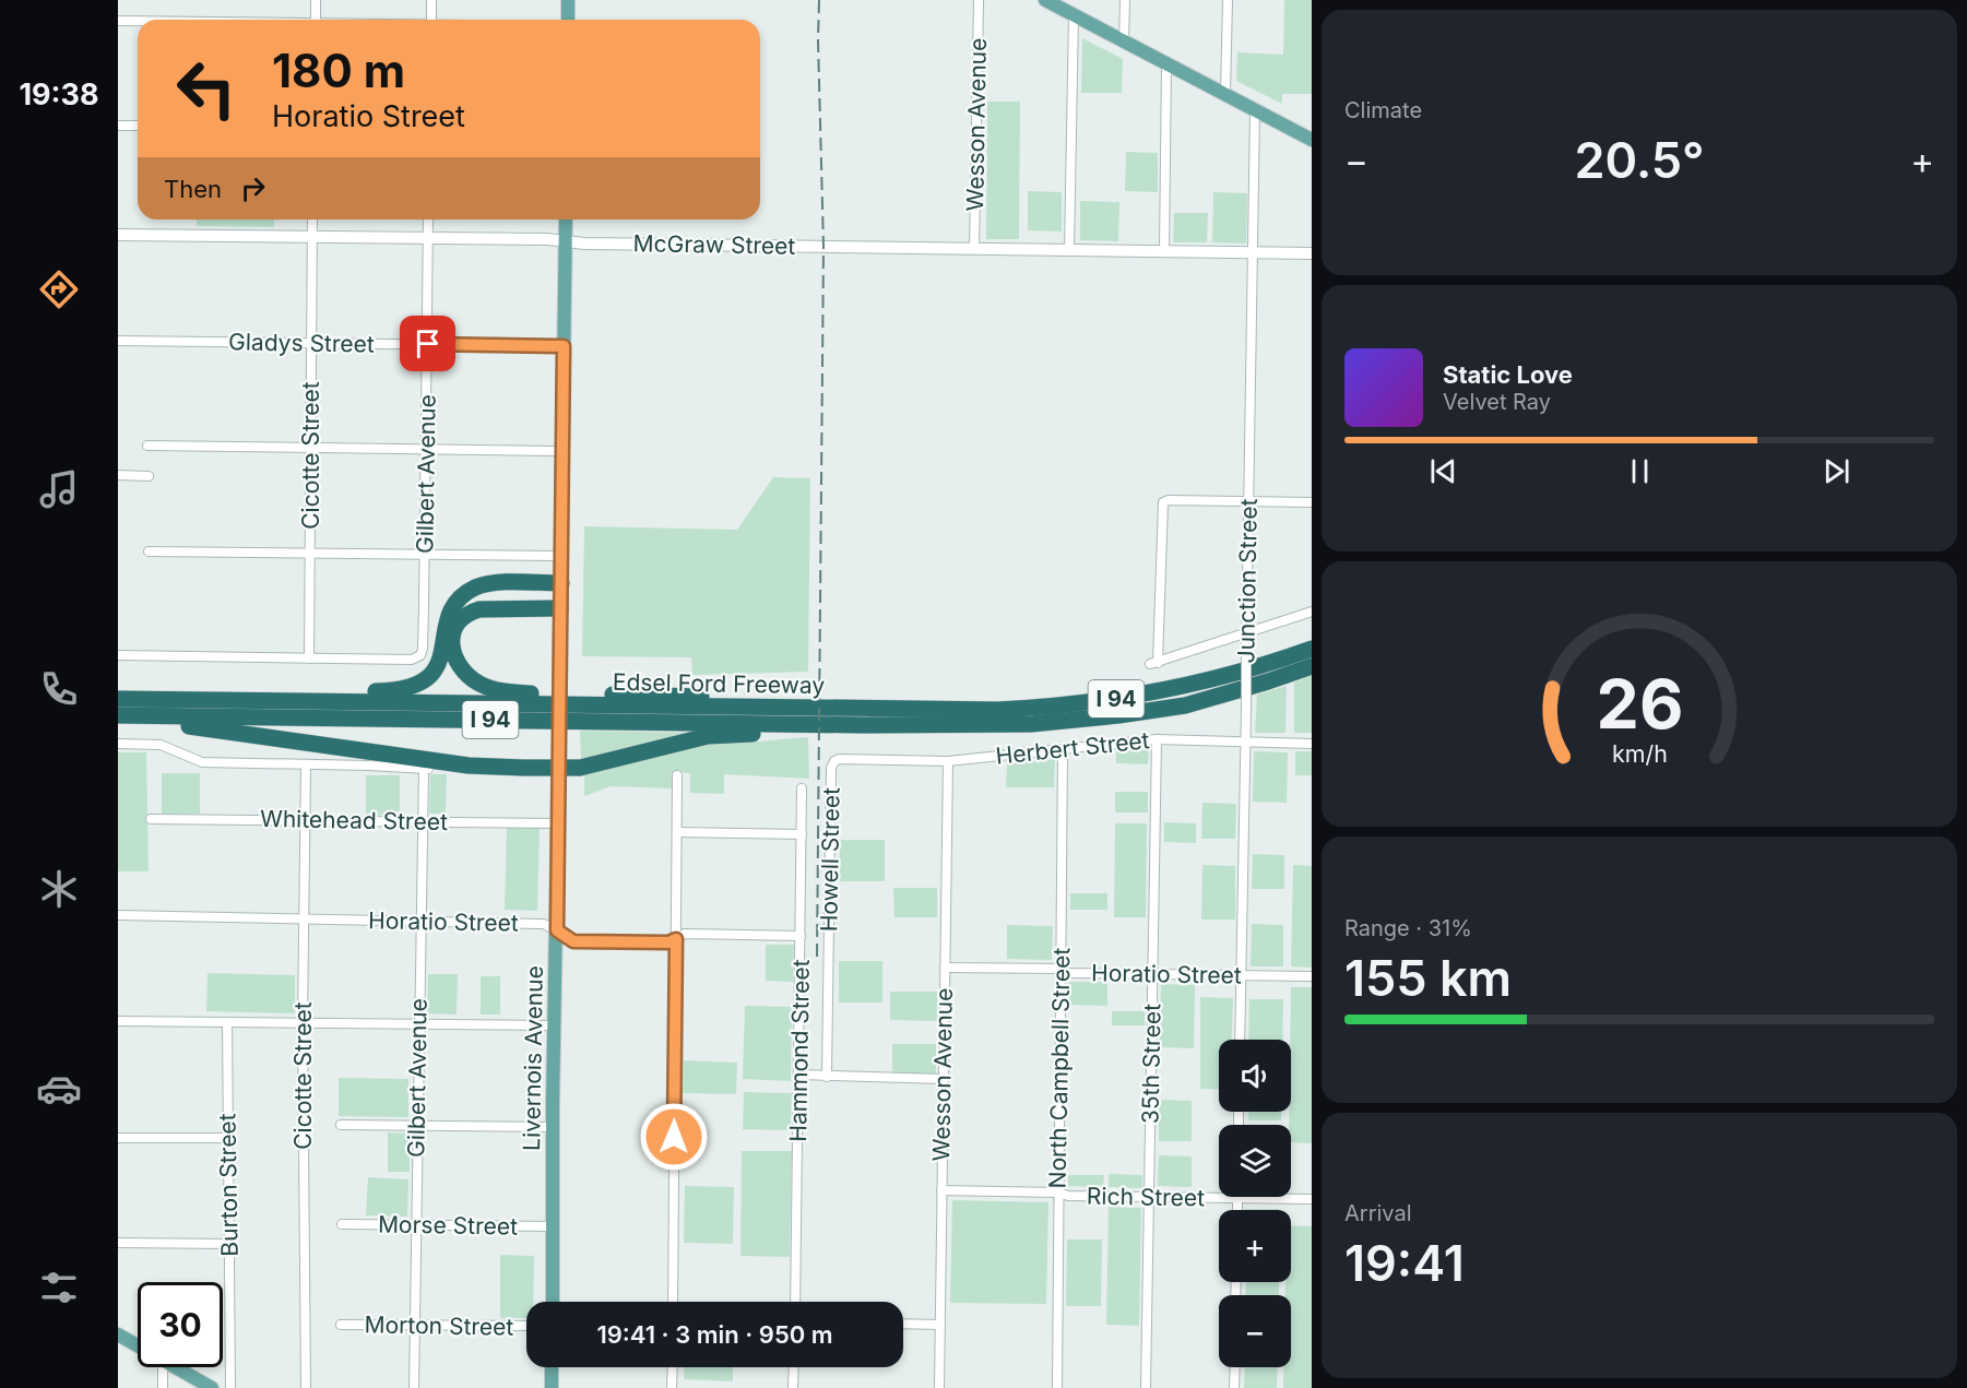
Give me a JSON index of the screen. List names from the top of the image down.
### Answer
{
  "streets": {
    "highway": ["Edsel Ford Freeway", "I 94"],
    "main road": ["Livernois Avenue"],
    "street": [
      "Wesson Avenue",
      "McGraw Street",
      "Gladys Street",
      "Cicotte Street",
      "Gilbert Avenue",
      "Junction Street",
      "Herbert Street",
      "Whitehead Street",
      "Howell Street",
      "Horatio Street",
      "Hammond Street",
      "35th Street",
      "North Campbell Street",
      "Burton Street",
      "Rich Street",
      "Morse Street",
      "Morton Street"
    ]
  },
  "crossings": [
    ["Wesson Avenue", "McGraw Street"],
    ["Wesson Avenue", "Herbert Street"],
    ["Wesson Avenue", "Horatio Street"],
    ["Wesson Avenue", "Rich Street"],
    ["McGraw Street", "Cicotte Street"],
    ["McGraw Street", "Gilbert Avenue"],
    ["McGraw Street", "Junction Street"],
    ["McGraw Street", "Livernois Avenue"],
    ["Gladys Street", "Cicotte Street"],
    ["Gladys Street", "Gilbert Avenue"],
    ["Gladys Street", "Livernois Avenue"],
    ["Cicotte Street", "Gilbert Avenue"],
    ["Cicotte Street", "Whitehead Street"],
    ["Cicotte Street", "Horatio Street"],
    ["Gilbert Avenue", "Whitehead Street"],
    ["Gilbert Avenue", "Horatio Street"],
    ["Gilbert Avenue", "Morse Street"],
    ["Gilbert Avenue", "Morton Street"],
    ["Junction Street", "Herbert Street"],
    ["Junction Street", "Horatio Street"],
    ["Herbert Street", "Howell Street"],
    ["Herbert Street", "35th Street"],
    ["Herbert Street", "North Campbell Street"],
    ["Whitehead Street", "Livernois Avenue"],
    ["Horatio Street", "Hammond Street"],
    ["Horatio Street", "Livernois Avenue"],
    ["Horatio Street", "35th Street"],
    ["Horatio Street", "North Campbell Street"],
    ["Livernois Avenue", "Morse Street"],
    ["35th Street", "Rich Street"],
    ["North Campbell Street", "Rich Street"]
  ],
  "page": {
    "tabs": "19:38",
    "tile": [
      "Climate",
      ["Range · 31%", "155 km"],
      ["Arrival", "19:41"]
    ],
    "turn": ["180 m", "Horatio Street"],
    "heat": ["−", "20.5°", "+"],
    "then": "Then",
    "song": ["Static Love", "Velvet Ray"],
    "map_buttons": ["+", "−"],
    "limit": "30",
    "trip": "19:41 · 3 min · 950 m",
    "gauge": ["26", "km/h"]
  }
}
